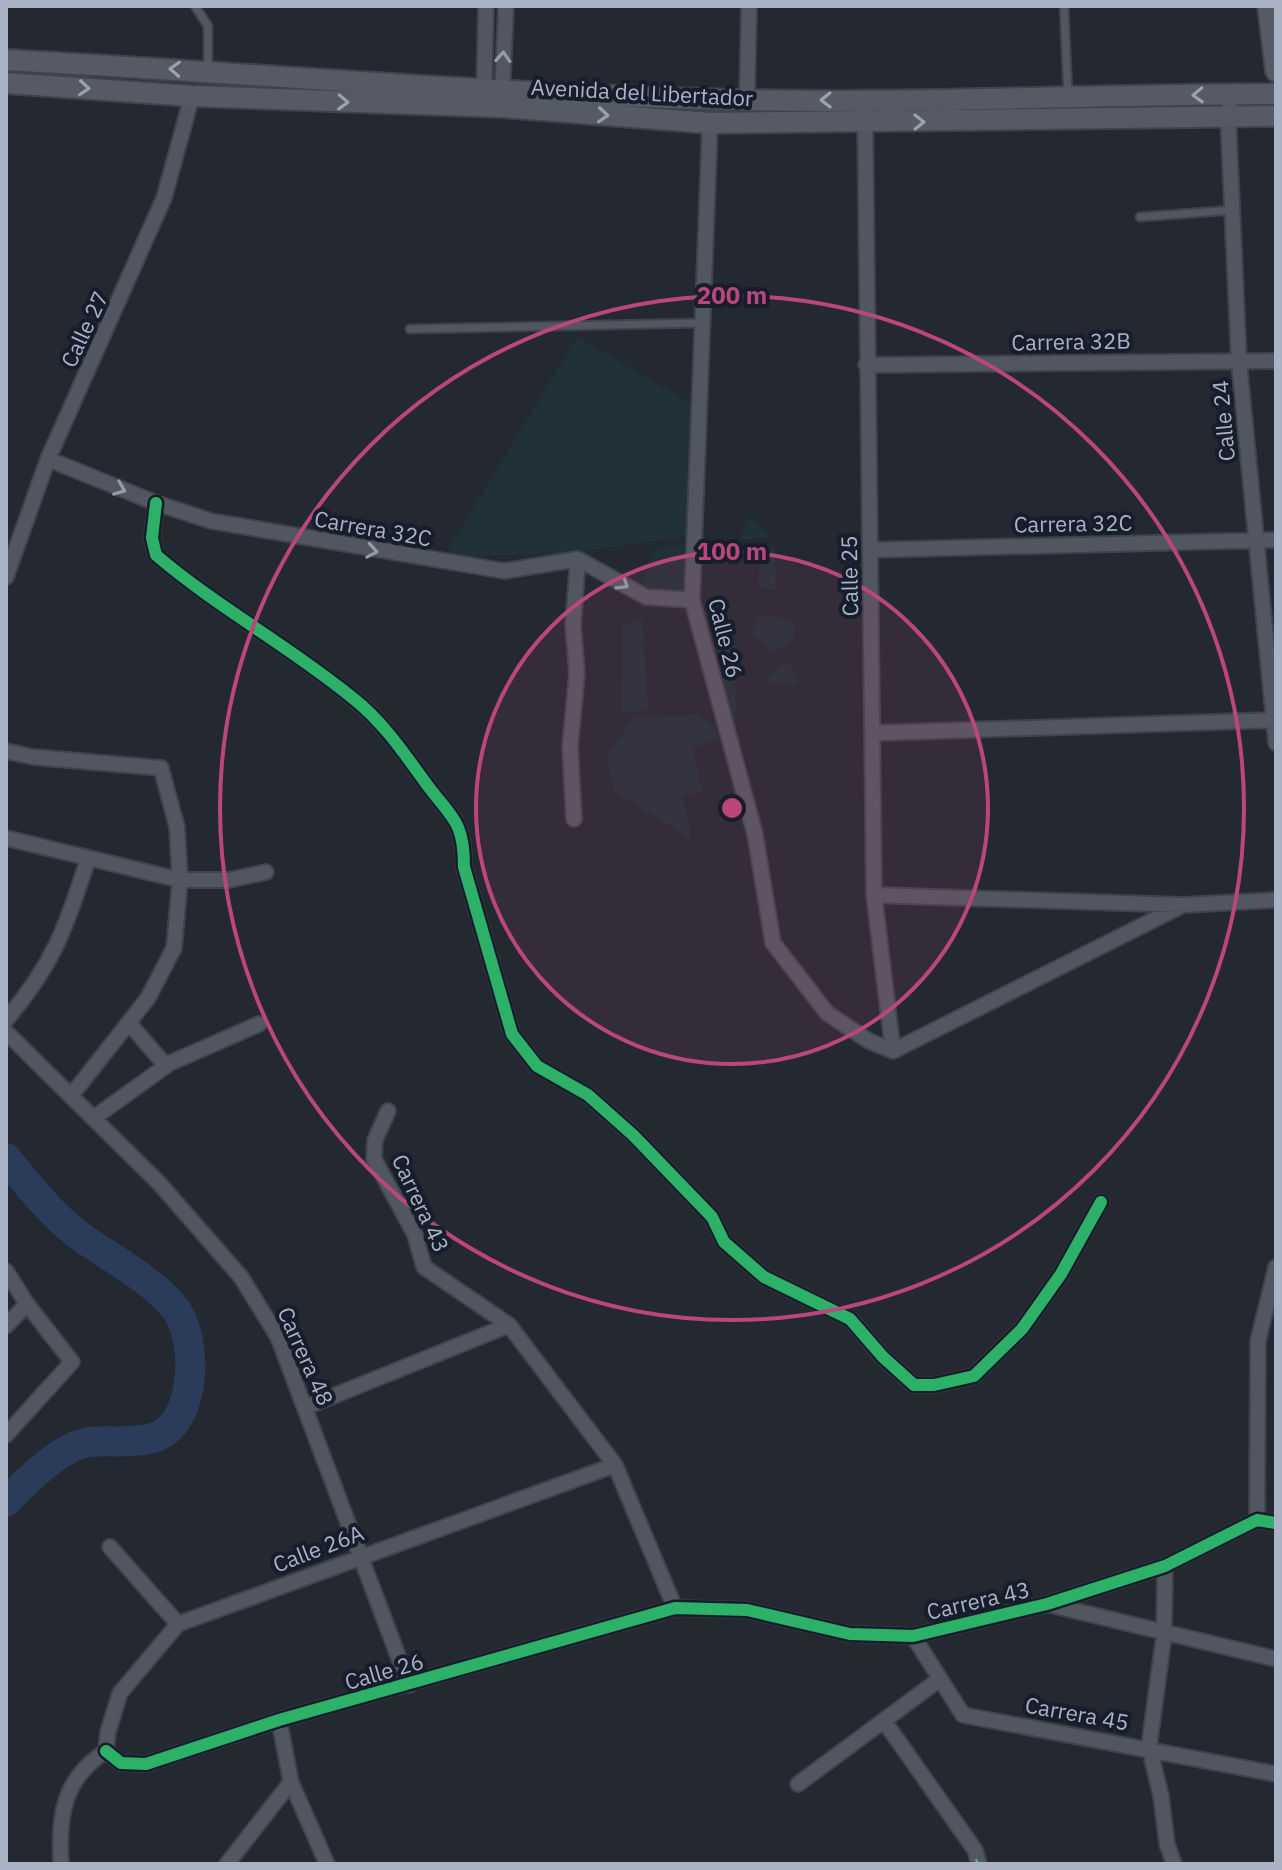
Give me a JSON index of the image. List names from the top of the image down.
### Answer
{
  "streets": {
    "main road": ["Avenida del Libertador"],
    "street": [
      "Calle 27",
      "Carrera 32B",
      "Calle 24",
      "Carrera 32C",
      "Calle 25",
      "Calle 26",
      "Carrera 43",
      "Carrera 48",
      "Calle 26A",
      "Carrera 45"
    ]
  },
  "crossings": [
    ["Avenida del Libertador", "Calle 27"],
    ["Avenida del Libertador", "Calle 24"],
    ["Avenida del Libertador", "Calle 25"],
    ["Avenida del Libertador", "Calle 26"],
    ["Calle 27", "Carrera 32C"],
    ["Carrera 32B", "Calle 24"],
    ["Carrera 32B", "Calle 25"],
    ["Calle 24", "Carrera 32C"],
    ["Carrera 32C", "Calle 25"],
    ["Calle 25", "Calle 26"],
    ["Calle 26", "Carrera 43"],
    ["Calle 26", "Carrera 48"],
    ["Calle 26", "Calle 26A"],
    ["Carrera 43", "Calle 26A"],
    ["Carrera 43", "Carrera 45"],
    ["Carrera 48", "Calle 26A"]
  ],
  "one_way": ["Carrera 32C"],
  "rings": ["200 m", "100 m"]
}
